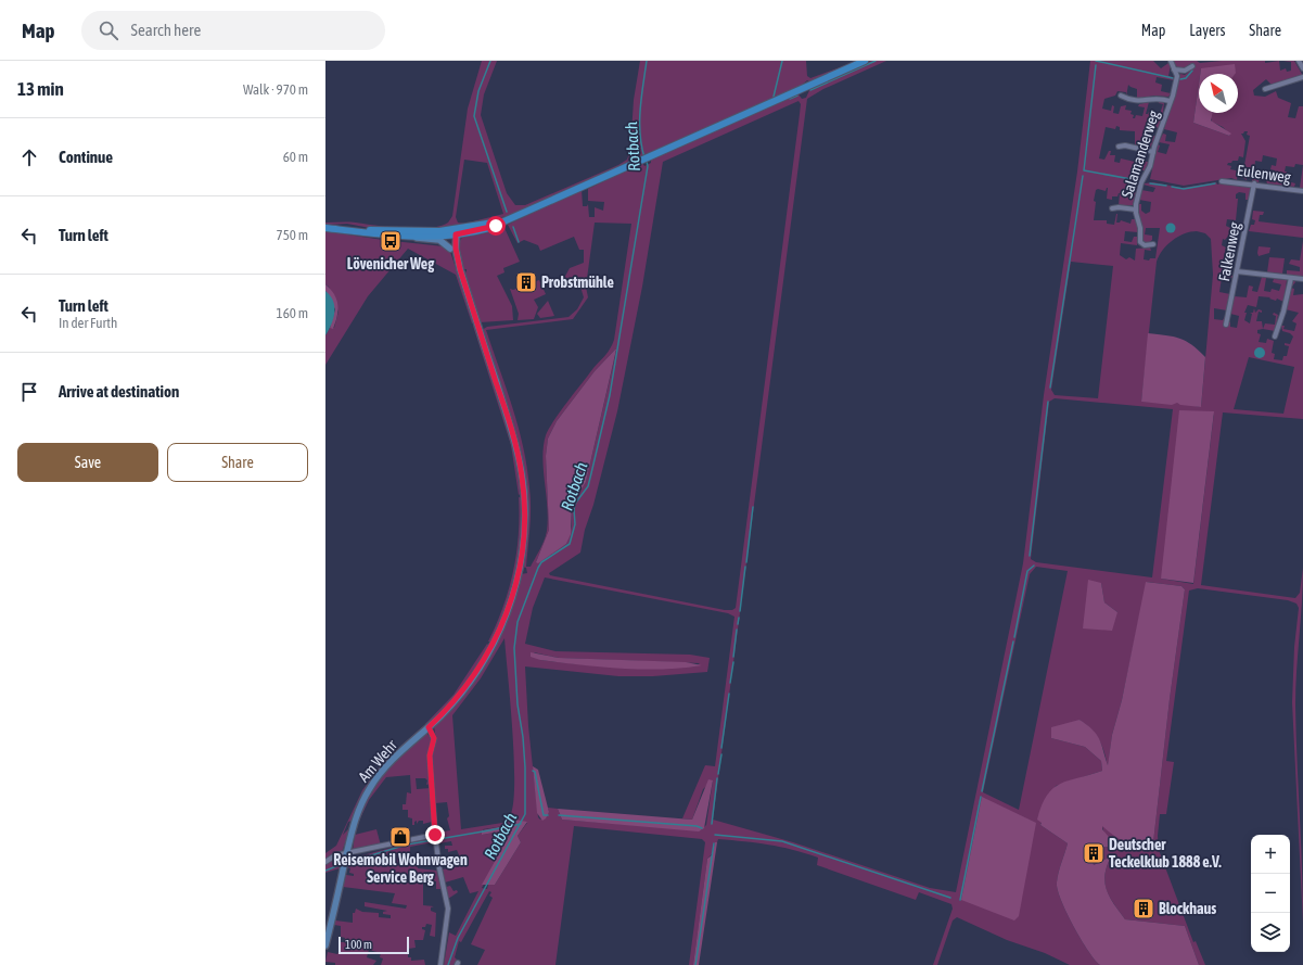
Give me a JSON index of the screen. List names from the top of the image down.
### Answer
{
  "streets": {
    "street": [
      "Salamanderweg",
      "Eulenweg",
      "Falkenweg",
      "Am Wehr"
    ]
  },
  "crossings": [
    ["Eulenweg", "Falkenweg"]
  ],
  "water": ["Rotbach"],
  "places": {
    "bus stop": ["Lövenicher Weg"],
    "building": ["Probstmühle", "Deutscher Teckelklub 1888 e.V.", "Blockhaus"],
    "shop": ["Reisemobil Wohnwagen Service Berg"]
  },
  "scale_bar": "100 m",
  "north": "top left",
  "page": {
    "header": "Map",
    "search": "Search here",
    "nav": ["Map", "Layers", "Share"],
    "heading": ["13 min", "Walk · 970 m"],
    "list": [
      ["Continue", "60 m"],
      ["Turn left", "750 m"],
      ["Turn left", "In der Furth", "160 m"],
      "Arrive at destination"
    ],
    "buttons": ["Save", "Share"],
    "map_buttons": ["+", "−"],
    "scale": "100 m"
  }
}
